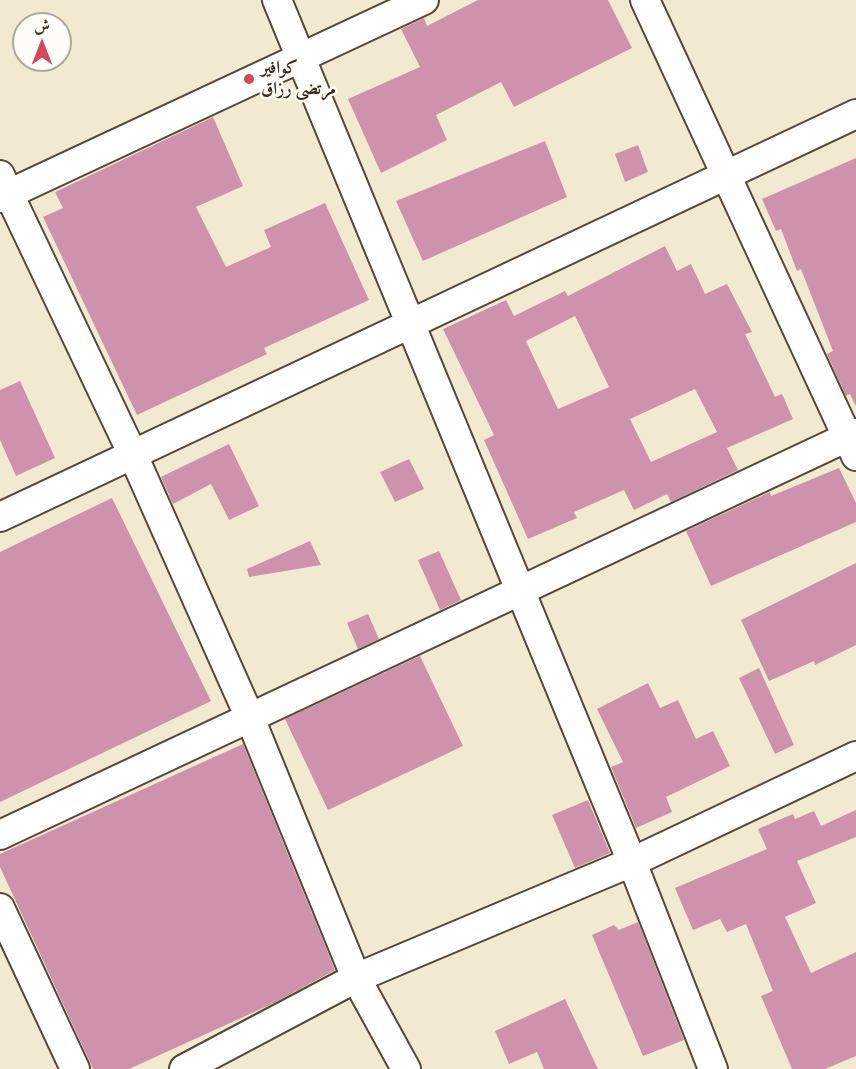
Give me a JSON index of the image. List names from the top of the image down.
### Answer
{
  "places": ["كوافير مرتضى رزاق"],
  "north": "top"
}
